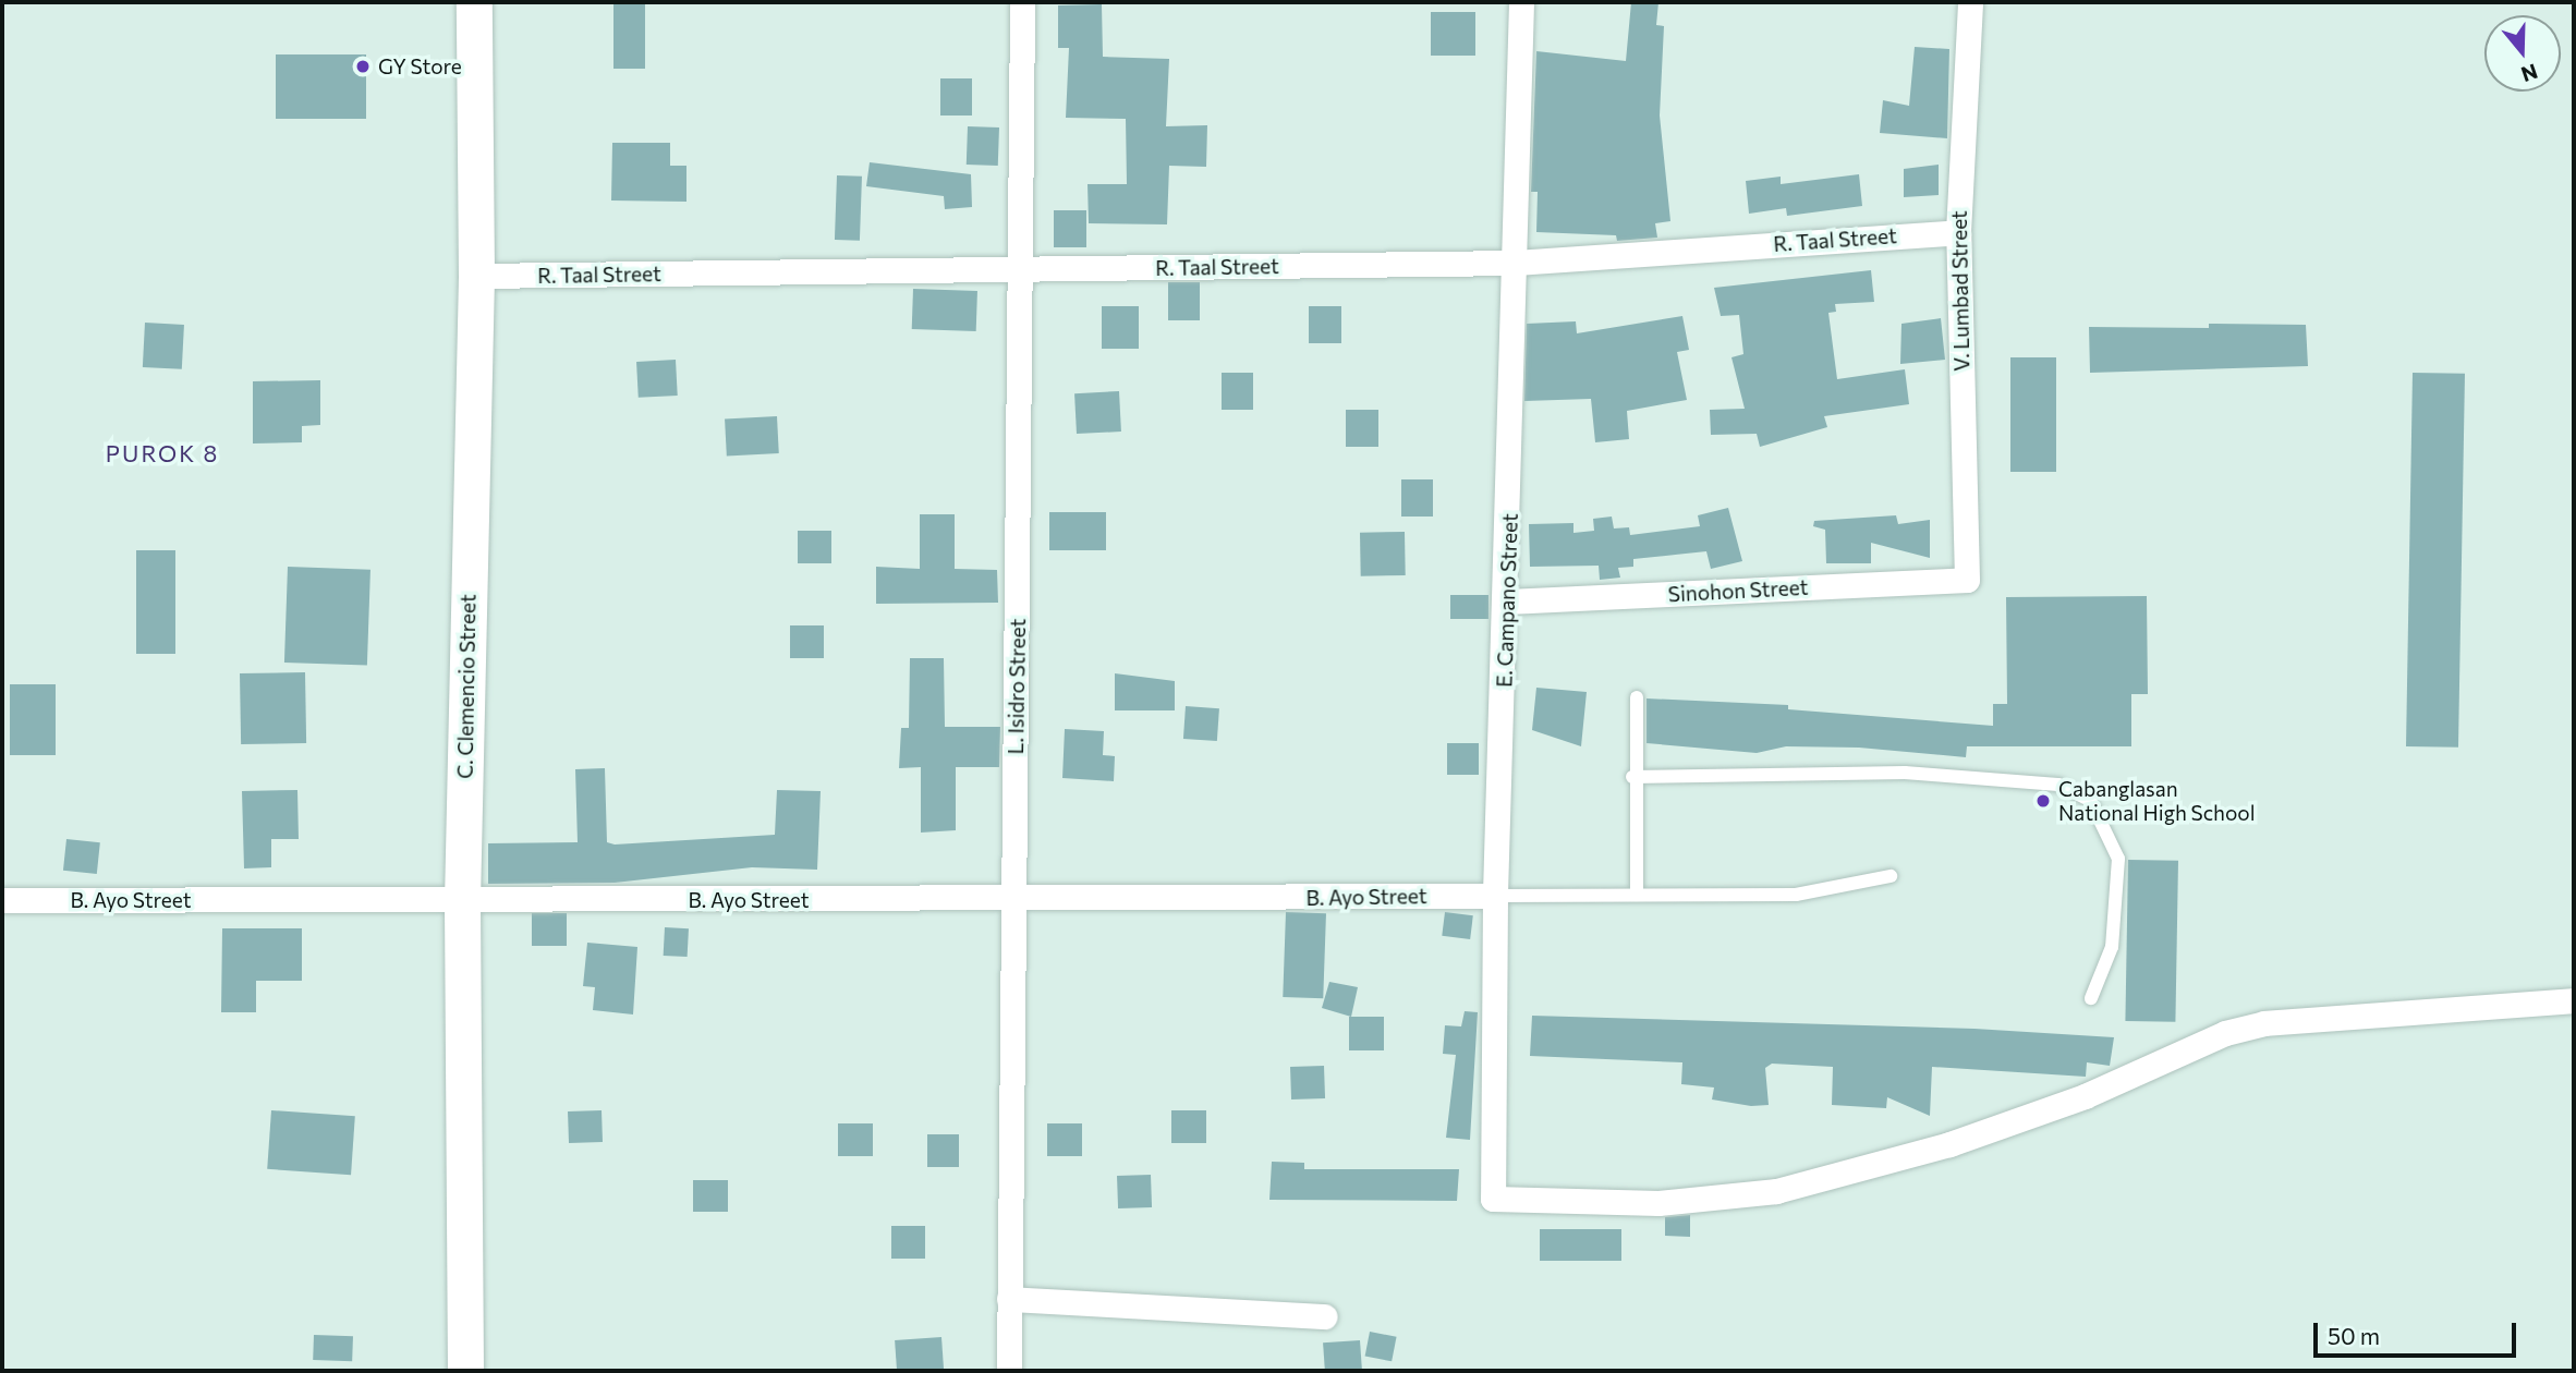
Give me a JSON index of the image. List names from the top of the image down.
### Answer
{
  "streets": {
    "street": [
      "R. Taal Street",
      "V. Lumbad Street",
      "Sinohon Street",
      "E. Campano Street",
      "C. Clemencio Street",
      "L. Isidro Street",
      "B. Ayo Street"
    ]
  },
  "crossings": [
    ["R. Taal Street", "V. Lumbad Street"],
    ["R. Taal Street", "E. Campano Street"],
    ["R. Taal Street", "C. Clemencio Street"],
    ["R. Taal Street", "L. Isidro Street"],
    ["V. Lumbad Street", "Sinohon Street"],
    ["Sinohon Street", "E. Campano Street"],
    ["E. Campano Street", "B. Ayo Street"],
    ["C. Clemencio Street", "B. Ayo Street"],
    ["L. Isidro Street", "B. Ayo Street"]
  ],
  "districts": ["PUROK 8"],
  "places": ["GY Store", "Cabanglasan National High School"],
  "scale_bar": "50 m",
  "north": "bottom"
}
